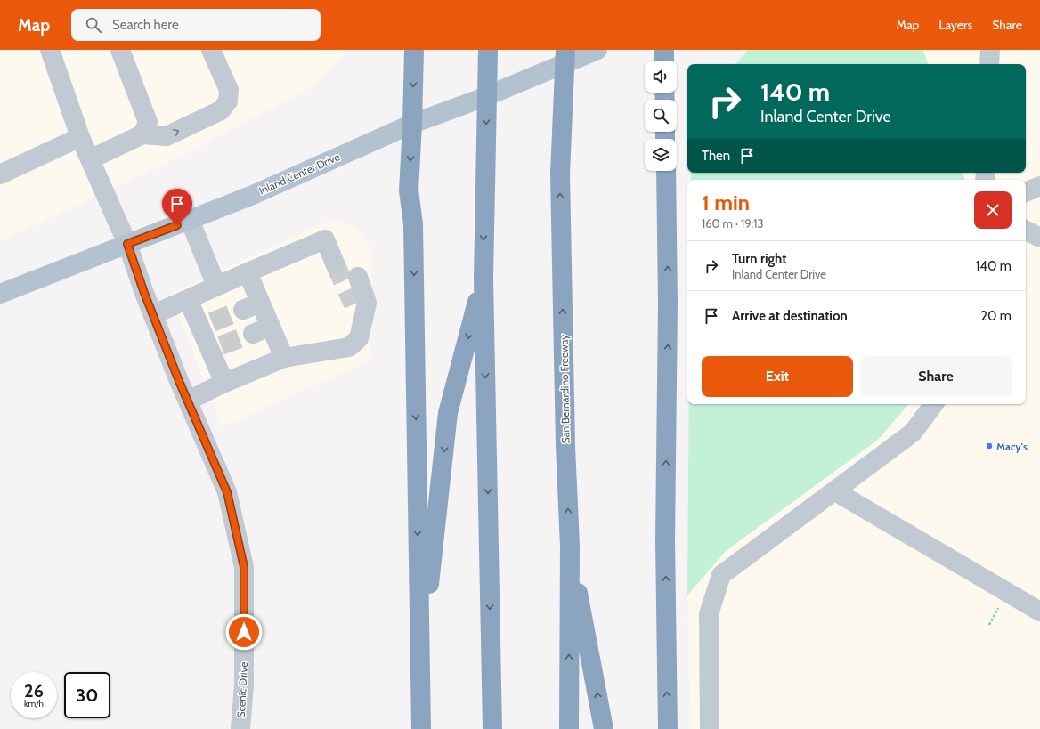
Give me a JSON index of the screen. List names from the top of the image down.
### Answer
{
  "streets": {
    "highway": ["San Bernardino Freeway"],
    "main road": ["Inland Center Drive"],
    "street": ["Scenic Drive"]
  },
  "crossings": [
    ["Inland Center Drive", "Scenic Drive"]
  ],
  "places": ["Macy's"],
  "page": {
    "header": "Map",
    "search": "Search here",
    "nav": ["Map", "Layers", "Share"],
    "turn": ["140 m", "Inland Center Drive"],
    "then": "Then",
    "heading": ["1 min", "160 m · 19:13"],
    "list": [
      {
        "name": "Turn right",
        "note": "Inland Center Drive",
        "value": "140 m"
      },
      {
        "name": "Arrive at destination",
        "value": "20 m"
      }
    ],
    "buttons": ["Exit", "Share"],
    "speed": "26 km/h",
    "limit": "30"
  }
}
